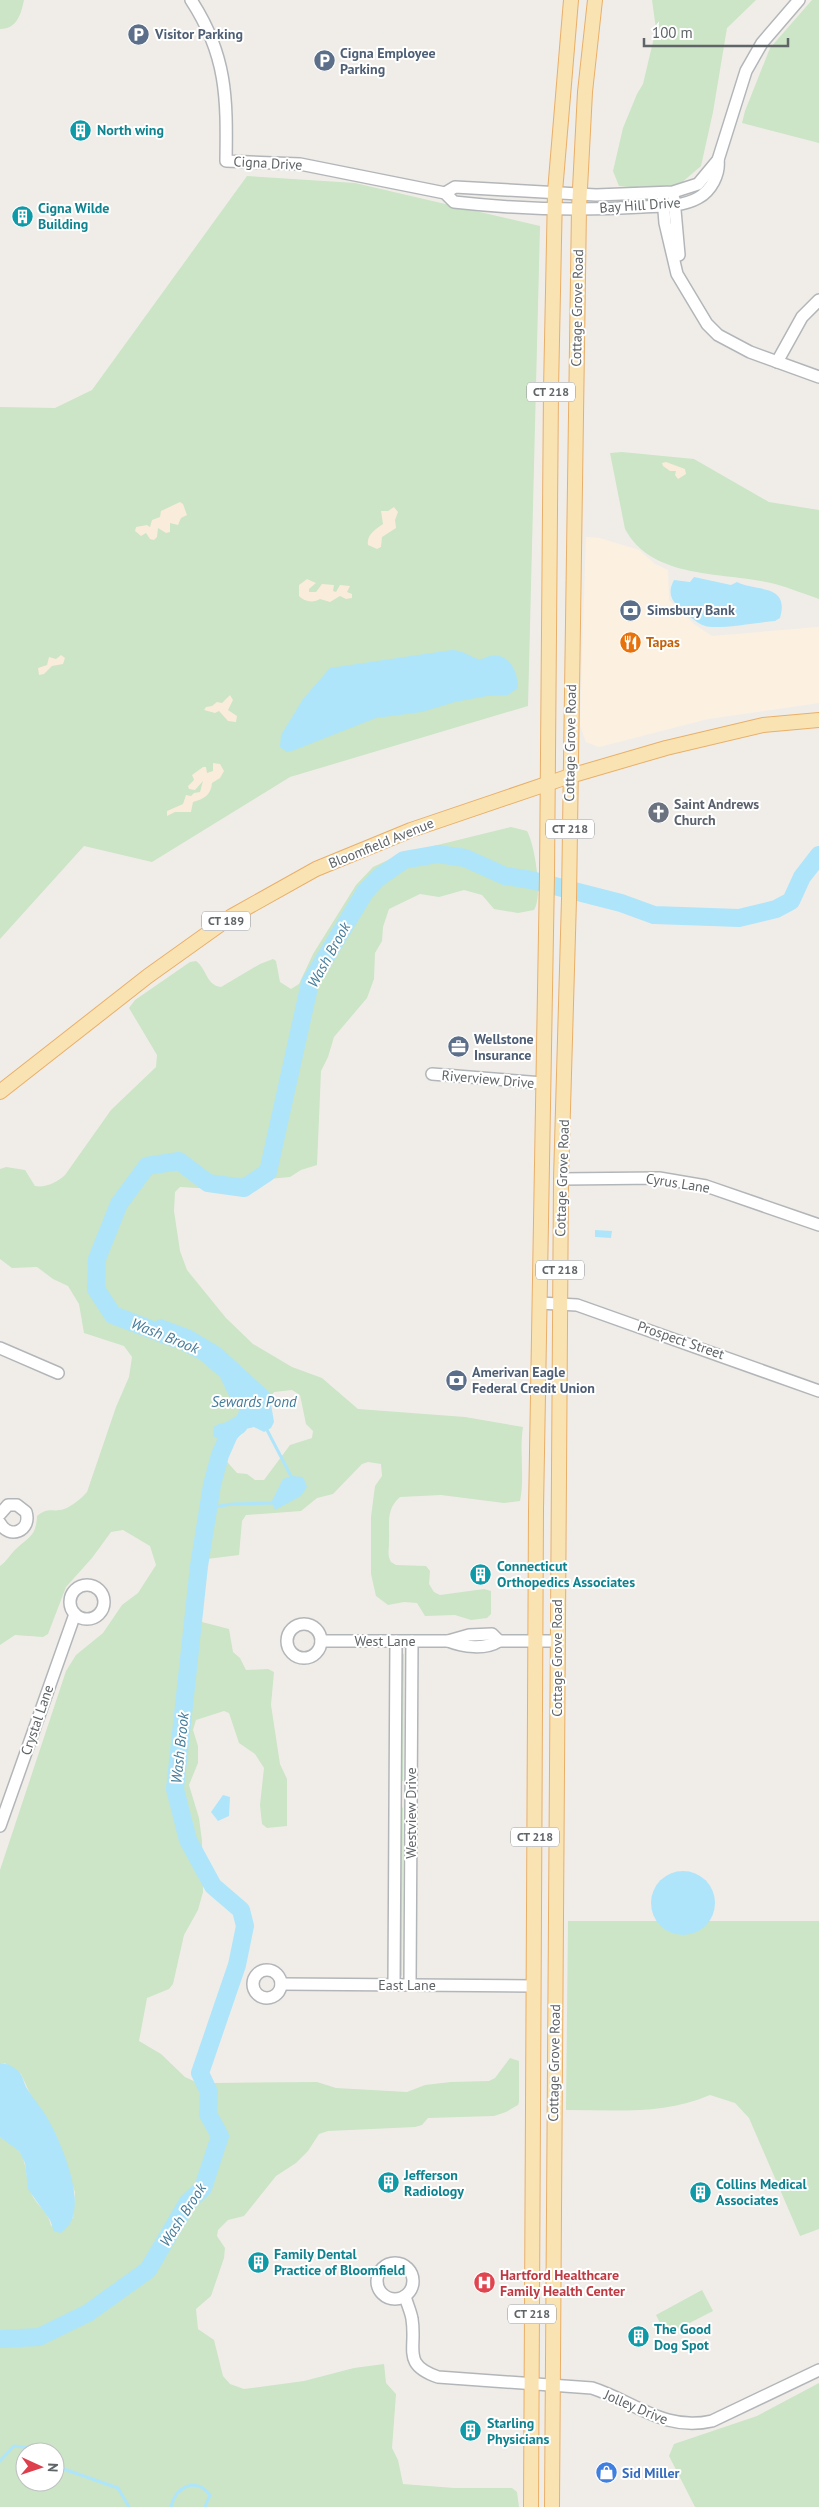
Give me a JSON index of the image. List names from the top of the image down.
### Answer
{
  "streets": {
    "main road": [
      "Cottage Grove Road",
      "CT 218",
      "Bloomfield Avenue",
      "CT 189"
    ],
    "street": [
      "Cigna Drive",
      "Bay Hill Drive",
      "Riverview Drive",
      "Cyrus Lane",
      "Prospect Street",
      "West Lane",
      "Crystal Lane",
      "Westview Drive",
      "East Lane",
      "Jolley Drive"
    ]
  },
  "crossings": [
    ["Cigna Drive", "Bay Hill Drive"],
    ["Cigna Drive", "Cottage Grove Road"],
    ["Bay Hill Drive", "Cottage Grove Road"],
    ["Cottage Grove Road", "Bloomfield Avenue"],
    ["Cottage Grove Road", "Riverview Drive"],
    ["Cottage Grove Road", "Cyrus Lane"],
    ["Cottage Grove Road", "Prospect Street"],
    ["Cottage Grove Road", "West Lane"],
    ["Cottage Grove Road", "East Lane"],
    ["Cottage Grove Road", "Jolley Drive"],
    ["West Lane", "Westview Drive"],
    ["Westview Drive", "East Lane"]
  ],
  "water": ["Wash Brook", "Sewards Pond"],
  "places": {
    "parking": ["Visitor Parking", "Cigna Employee Parking"],
    "building": [
      "North wing",
      "Cigna Wilde Building",
      "Connecticut Orthopedics Associates",
      "Jefferson Radiology",
      "Collins Medical Associates",
      "Family Dental Practice of Bloomfield",
      "The Good Dog Spot",
      "Starling Physicians"
    ],
    "bank": ["Simsbury Bank", "Amerivan Eagle Federal Credit Union"],
    "restaurant": ["Tapas"],
    "church": ["Saint Andrews Church"],
    "office": ["Wellstone Insurance"],
    "hospital": ["Hartford Healthcare Family Health Center"],
    "shop": ["Sid Miller"]
  },
  "scale_bar": "100 m",
  "north": "right"
}
